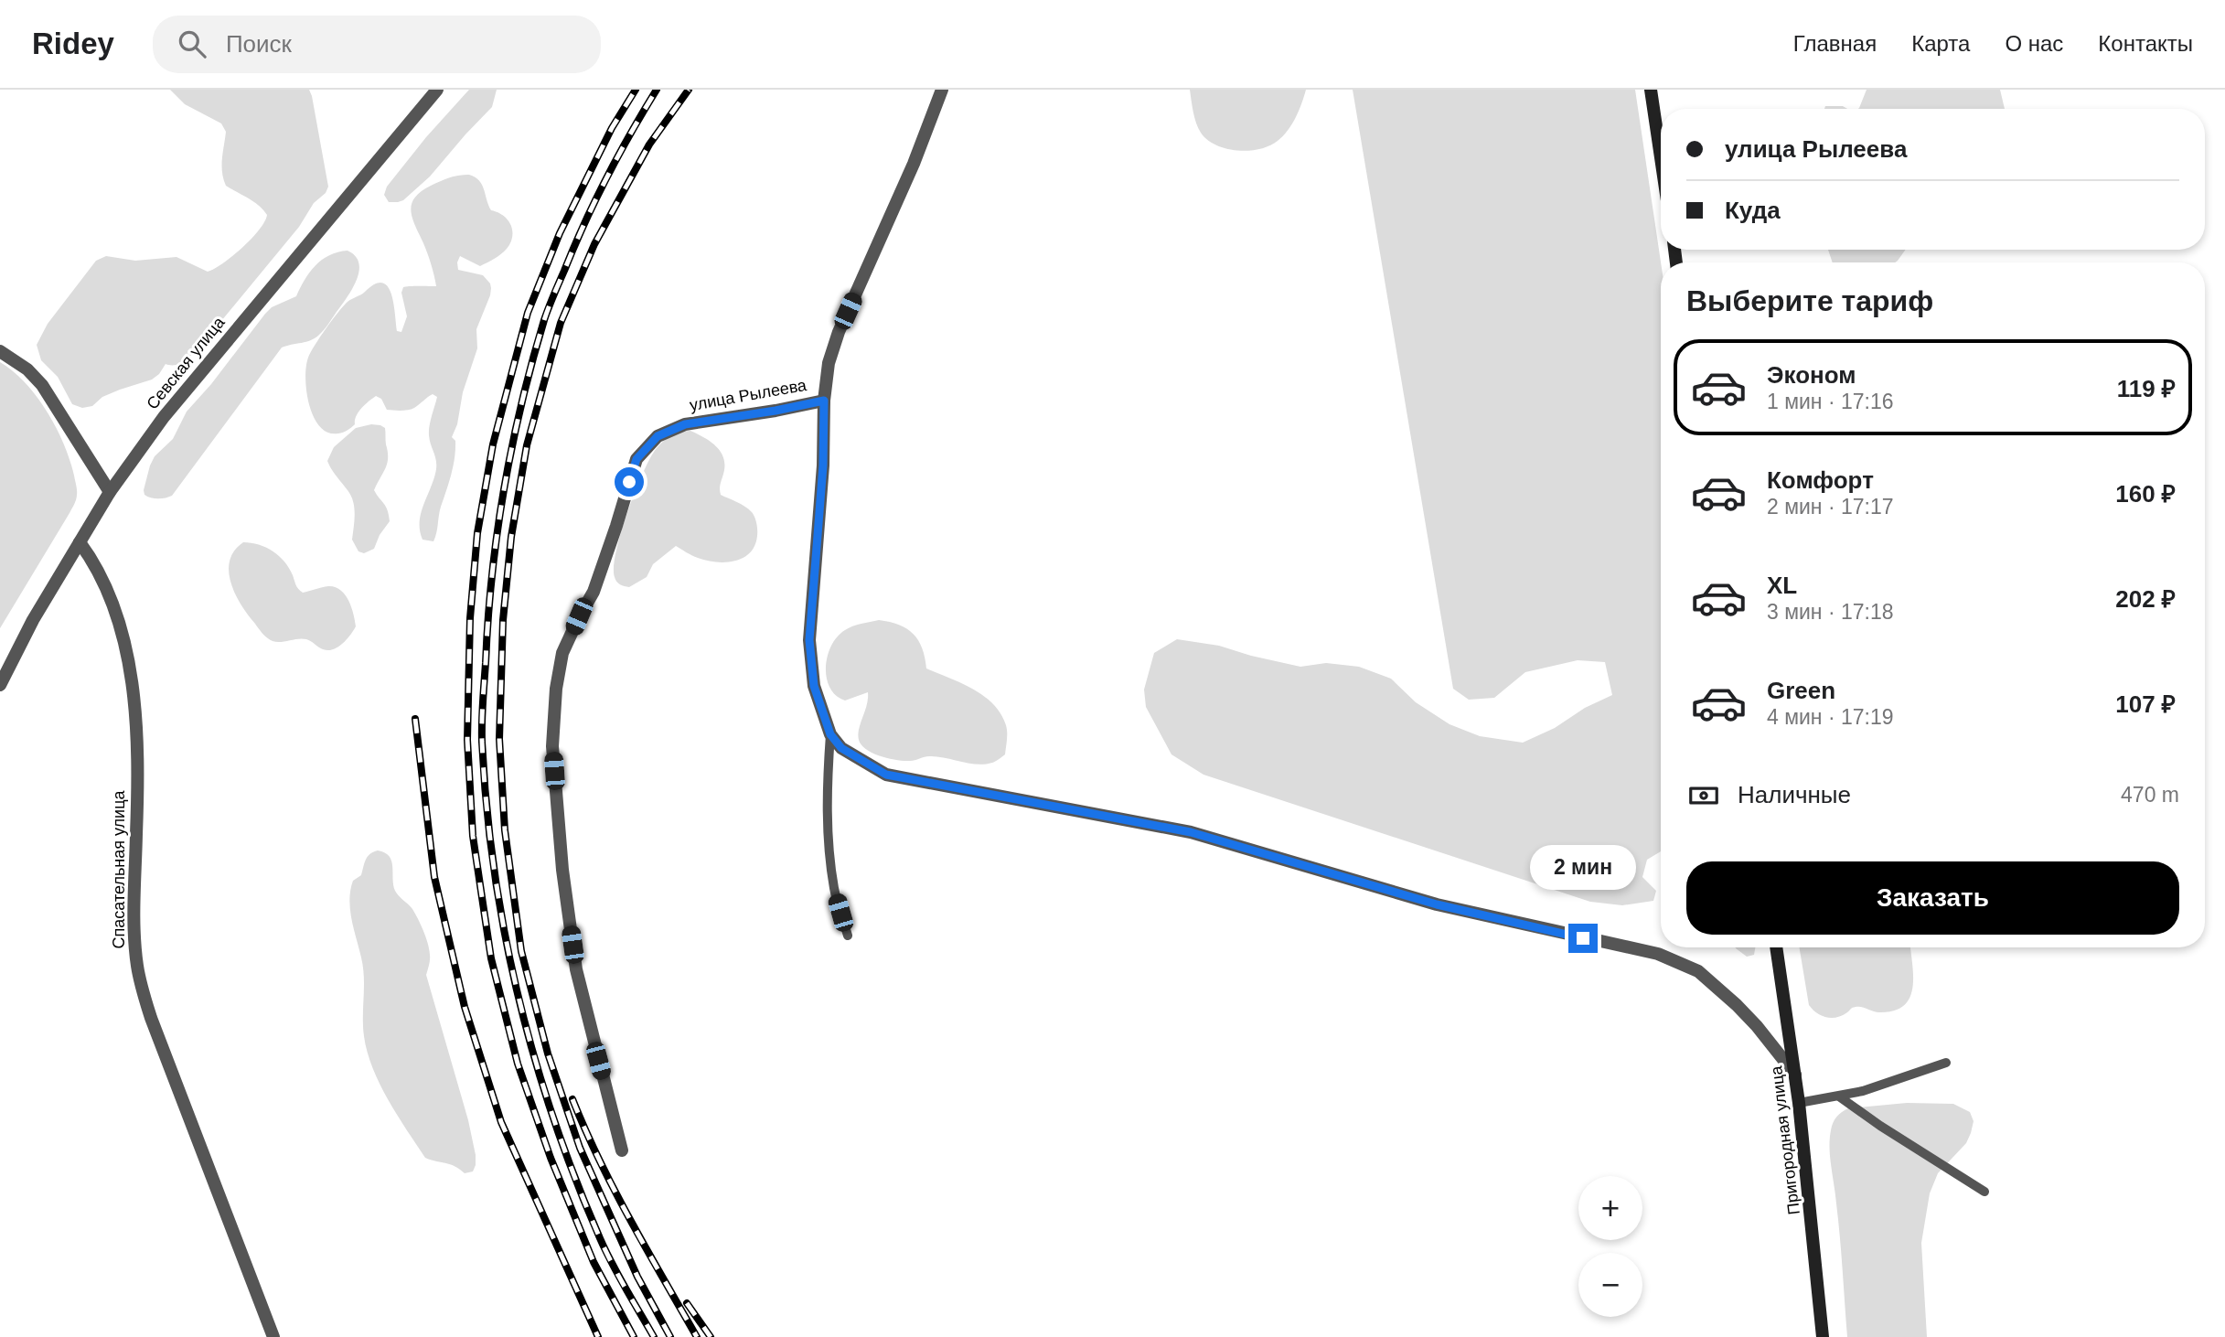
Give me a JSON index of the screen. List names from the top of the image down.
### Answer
{
  "streets": {
    "main road": ["Пригородная улица"],
    "street": ["Севская улица", "улица Рылеева", "Спасательная улица"]
  },
  "crossings": [
    ["Севская улица", "Спасательная улица"]
  ],
  "page": {
    "header": "Ridey",
    "search": "Поиск",
    "nav": [
      "Главная",
      "Карта",
      "О нас",
      "Контакты"
    ],
    "banner": ["улица Рылеева", "Куда"],
    "heading": "Выберите тариф",
    "list": [
      {
        "name": "Эконом",
        "note": "1 мин · 17:16",
        "value": "119 ₽"
      },
      {
        "name": "Комфорт",
        "note": "2 мин · 17:17",
        "value": "160 ₽"
      },
      {
        "name": "XL",
        "note": "3 мин · 17:18",
        "value": "202 ₽"
      },
      {
        "name": "Green",
        "note": "4 мин · 17:19",
        "value": "107 ₽"
      }
    ],
    "pay": ["Наличные", "470 m"],
    "bubble": "2 мин",
    "buttons": "Заказать",
    "map_buttons": ["+", "−"]
  }
}
